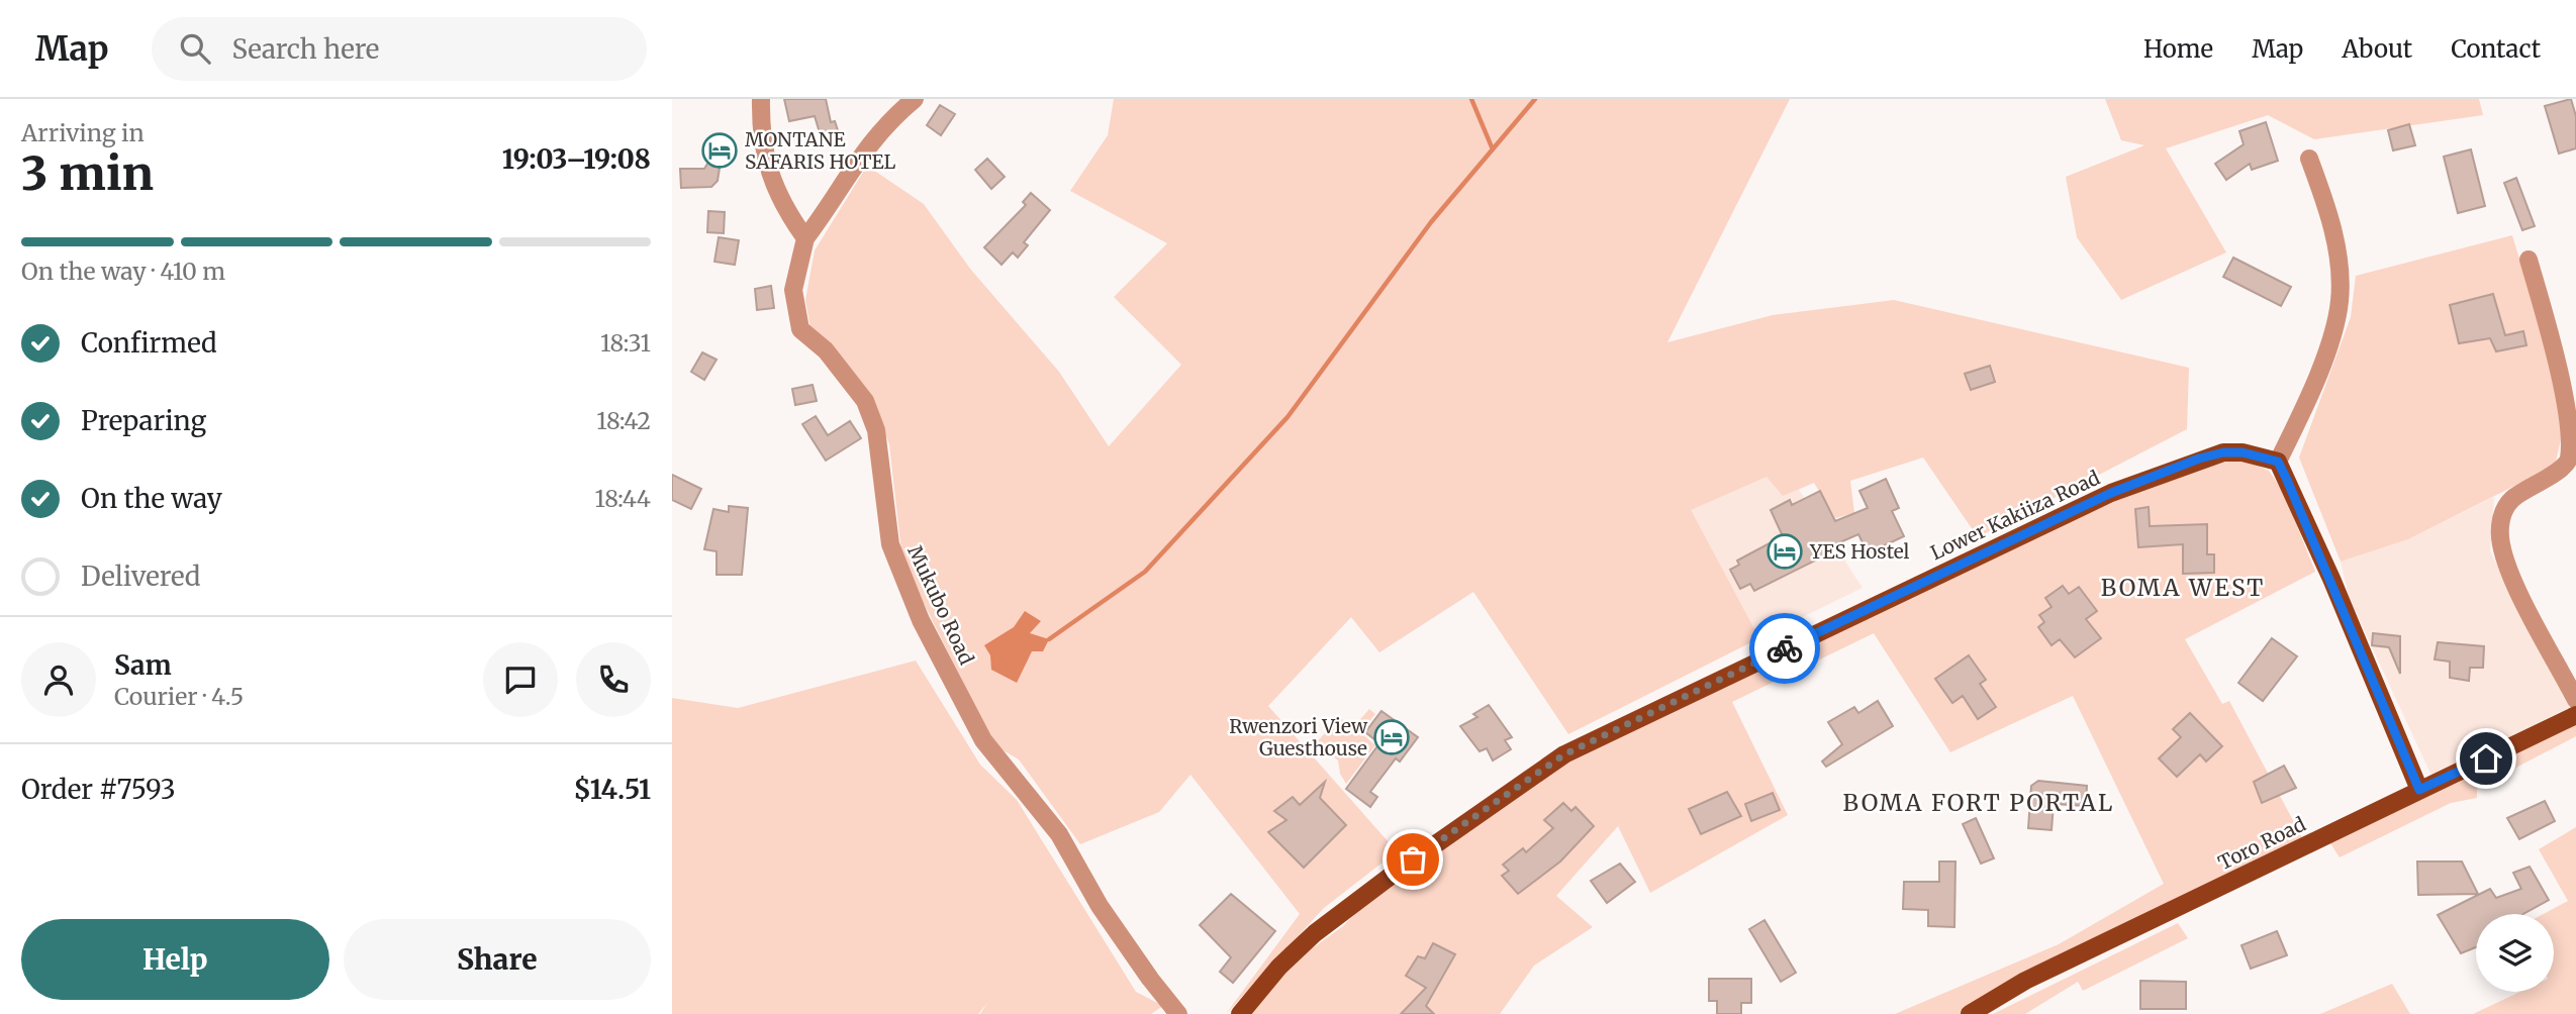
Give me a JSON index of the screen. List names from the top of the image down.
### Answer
{
  "streets": {
    "main road": ["Lower Kakiiza Road", "Toro Road"],
    "street": ["Mukubo Road"]
  },
  "districts": ["BOMA WEST", "BOMA FORT PORTAL"],
  "places": {
    "hotel": ["MONTANE SAFARIS HOTEL", "YES Hostel", "Rwenzori View Guesthouse"]
  },
  "page": {
    "header": "Map",
    "search": "Search here",
    "nav": [
      "Home",
      "Map",
      "About",
      "Contact"
    ],
    "heading": ["3 min", "Arriving in", "19:03–19:08"],
    "panel": [
      "Sam",
      "Courier · 4.5",
      "Order #7593",
      "$14.51"
    ],
    "bar": "On the way · 410 m",
    "list": [
      ["Confirmed", "18:31"],
      ["Preparing", "18:42"],
      ["On the way", "18:44"],
      "Delivered"
    ],
    "buttons": ["Help", "Share"]
  }
}
